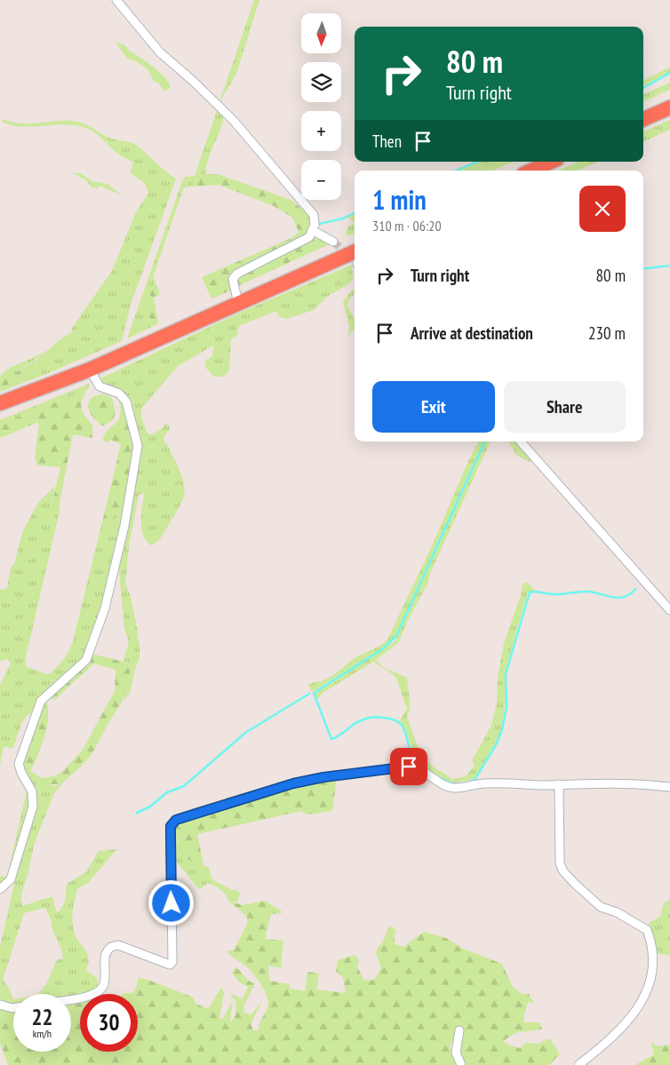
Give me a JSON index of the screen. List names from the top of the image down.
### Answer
{
  "north": "bottom",
  "page": {
    "map_buttons": ["+", "−"],
    "turn": ["80 m", "Turn right"],
    "then": "Then",
    "heading": ["1 min", "310 m · 06:20"],
    "list": [
      {
        "name": "Turn right",
        "value": "80 m"
      },
      {
        "name": "Arrive at destination",
        "value": "230 m"
      }
    ],
    "buttons": ["Exit", "Share"],
    "speed": "22 km/h",
    "limit": "30"
  }
}
